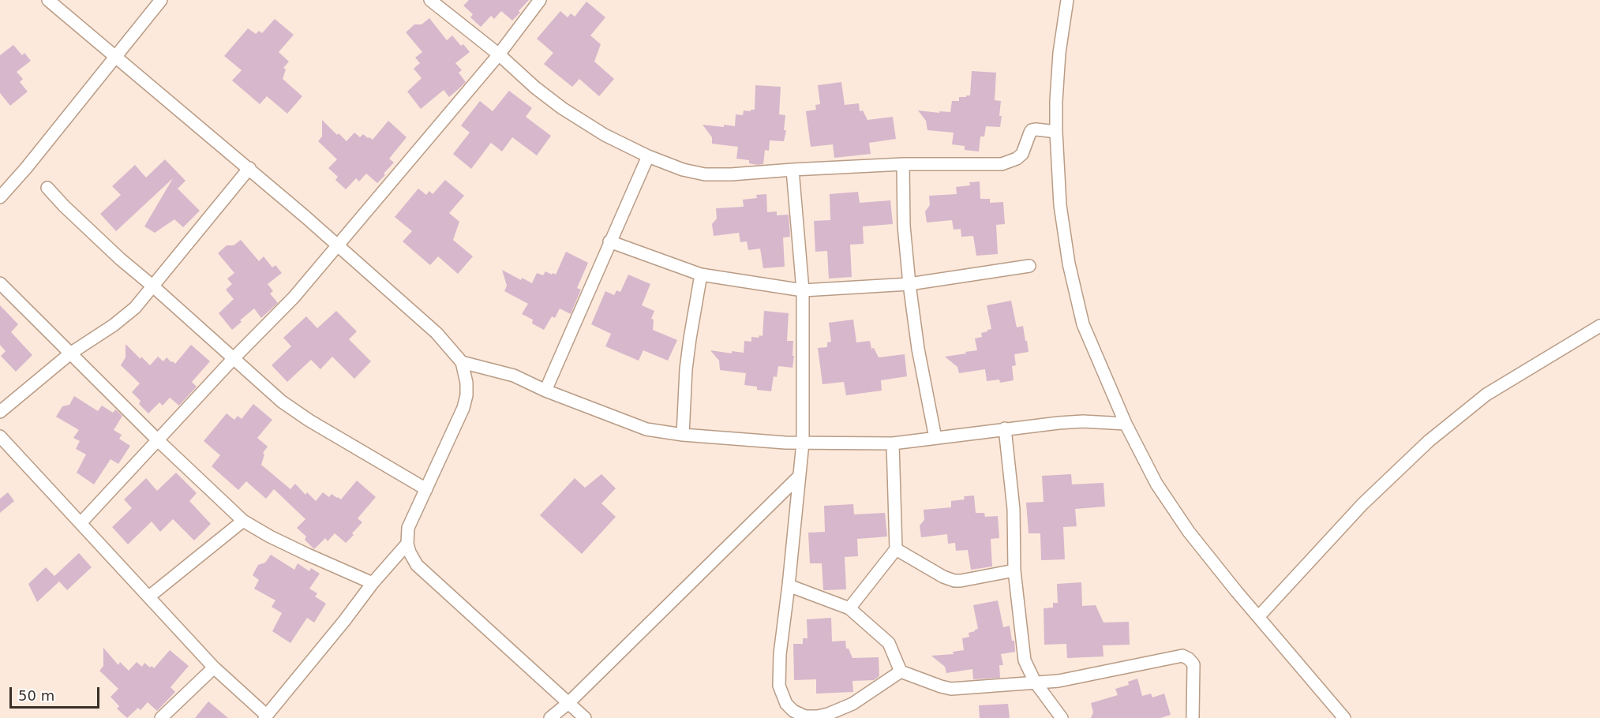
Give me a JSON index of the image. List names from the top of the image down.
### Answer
{
  "scale_bar": "50 m"
}
